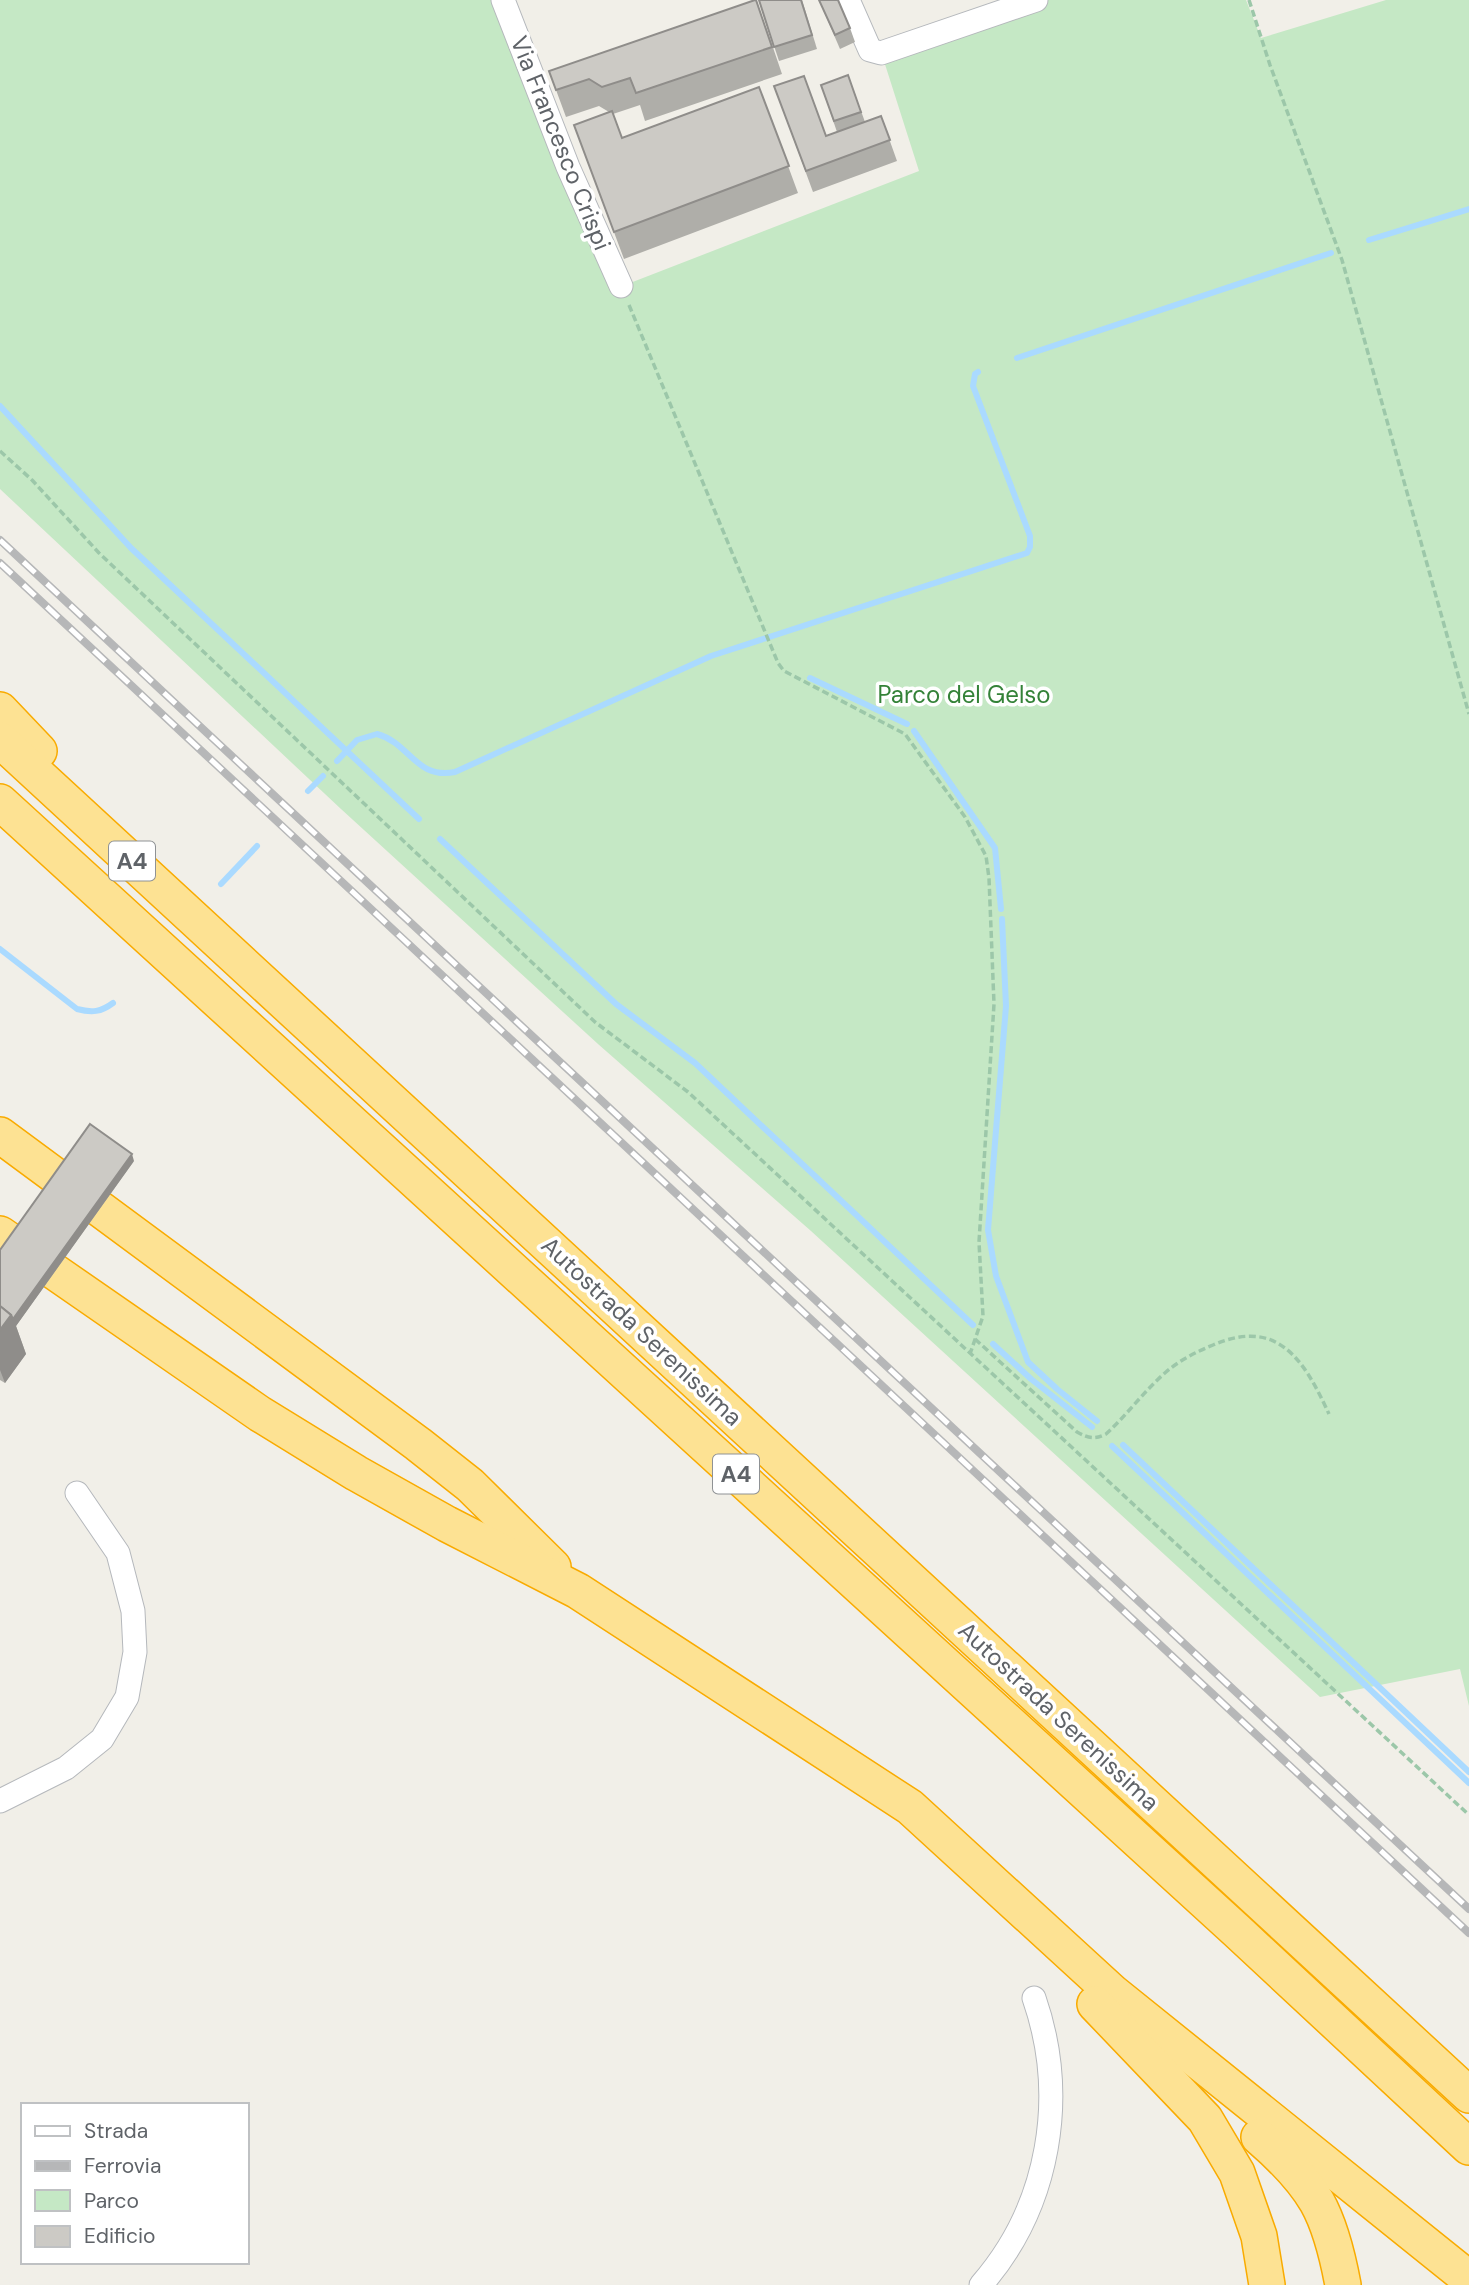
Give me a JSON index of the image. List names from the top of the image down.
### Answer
{
  "streets": {
    "highway": ["A4", "Autostrada Serenissima"],
    "street": ["Via Francesco Crispi"]
  },
  "parks": ["Parco del Gelso"],
  "legend": [
    "Strada",
    "Ferrovia",
    "Parco",
    "Edificio"
  ]
}
